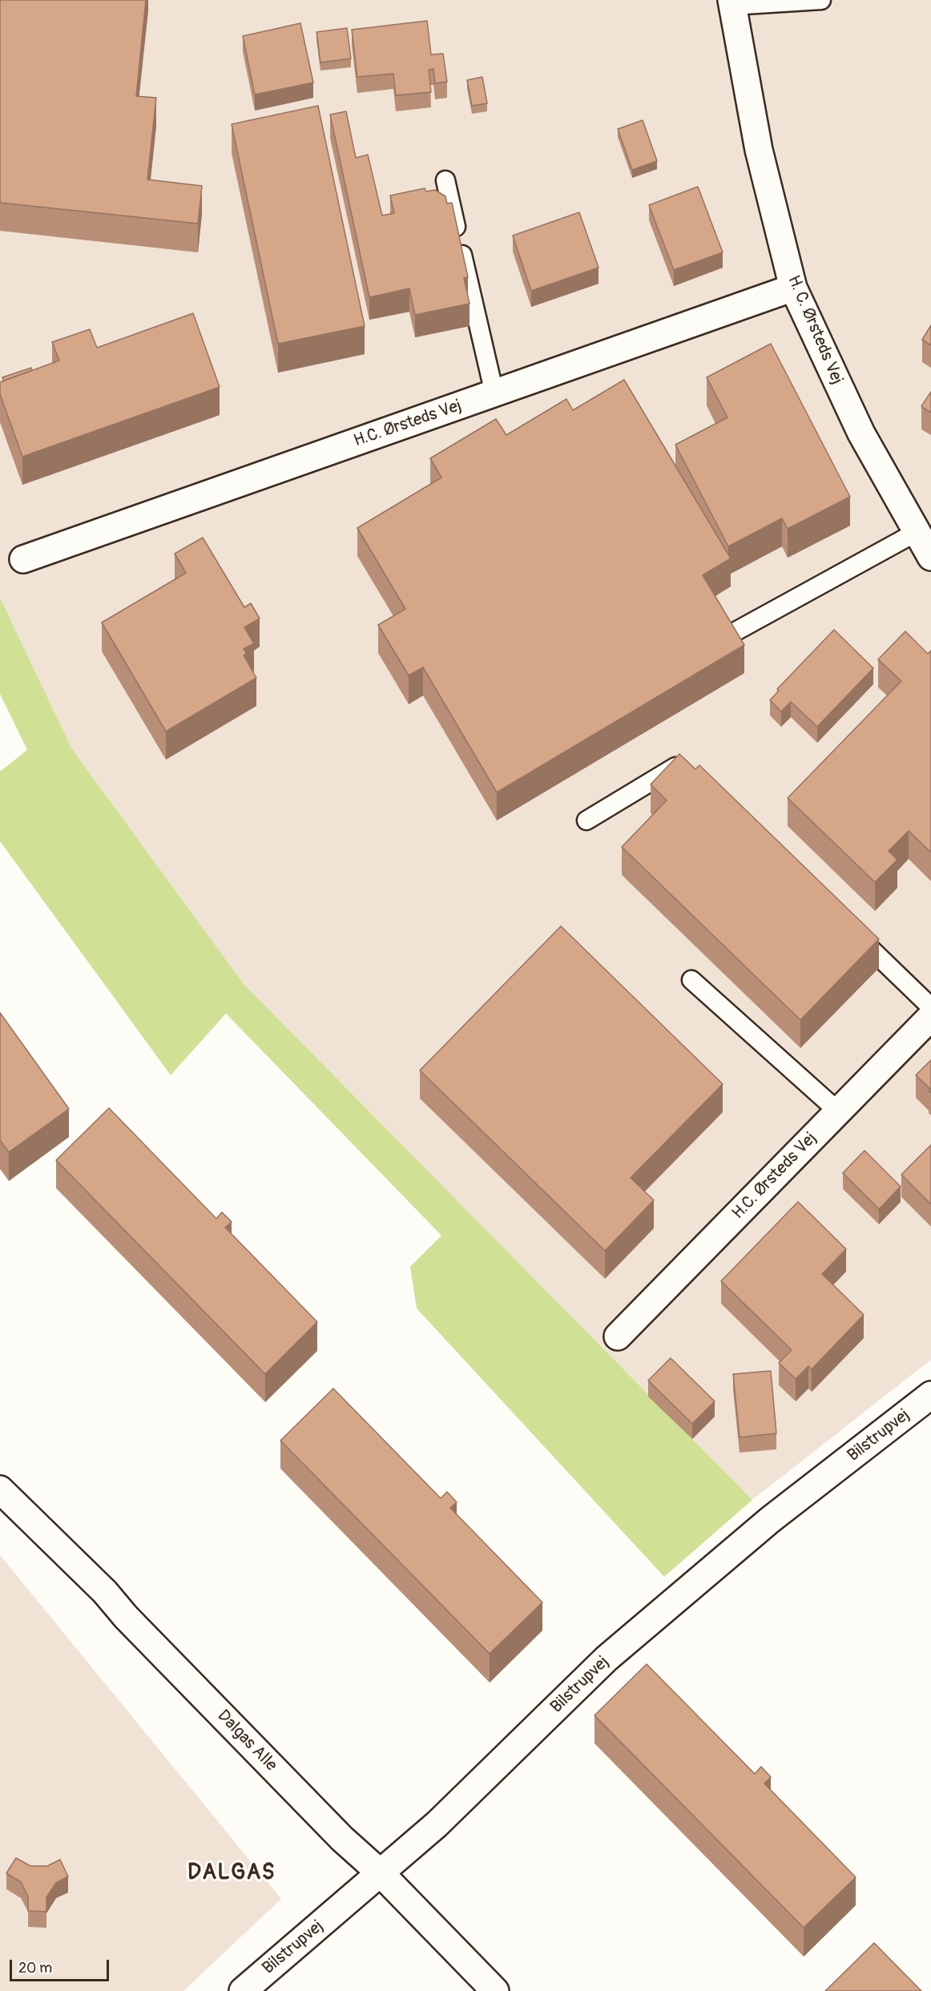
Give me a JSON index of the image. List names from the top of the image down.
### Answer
{
  "streets": {
    "street": [
      "H. C. Ørsteds Vej",
      "H.C. Ørsteds Vej",
      "Bilstrupvej",
      "Dalgas Alle"
    ]
  },
  "crossings": [
    ["H. C. Ørsteds Vej", "H.C. Ørsteds Vej"],
    ["Bilstrupvej", "Dalgas Alle"]
  ],
  "districts": ["DALGAS"],
  "scale_bar": "20 m"
}
